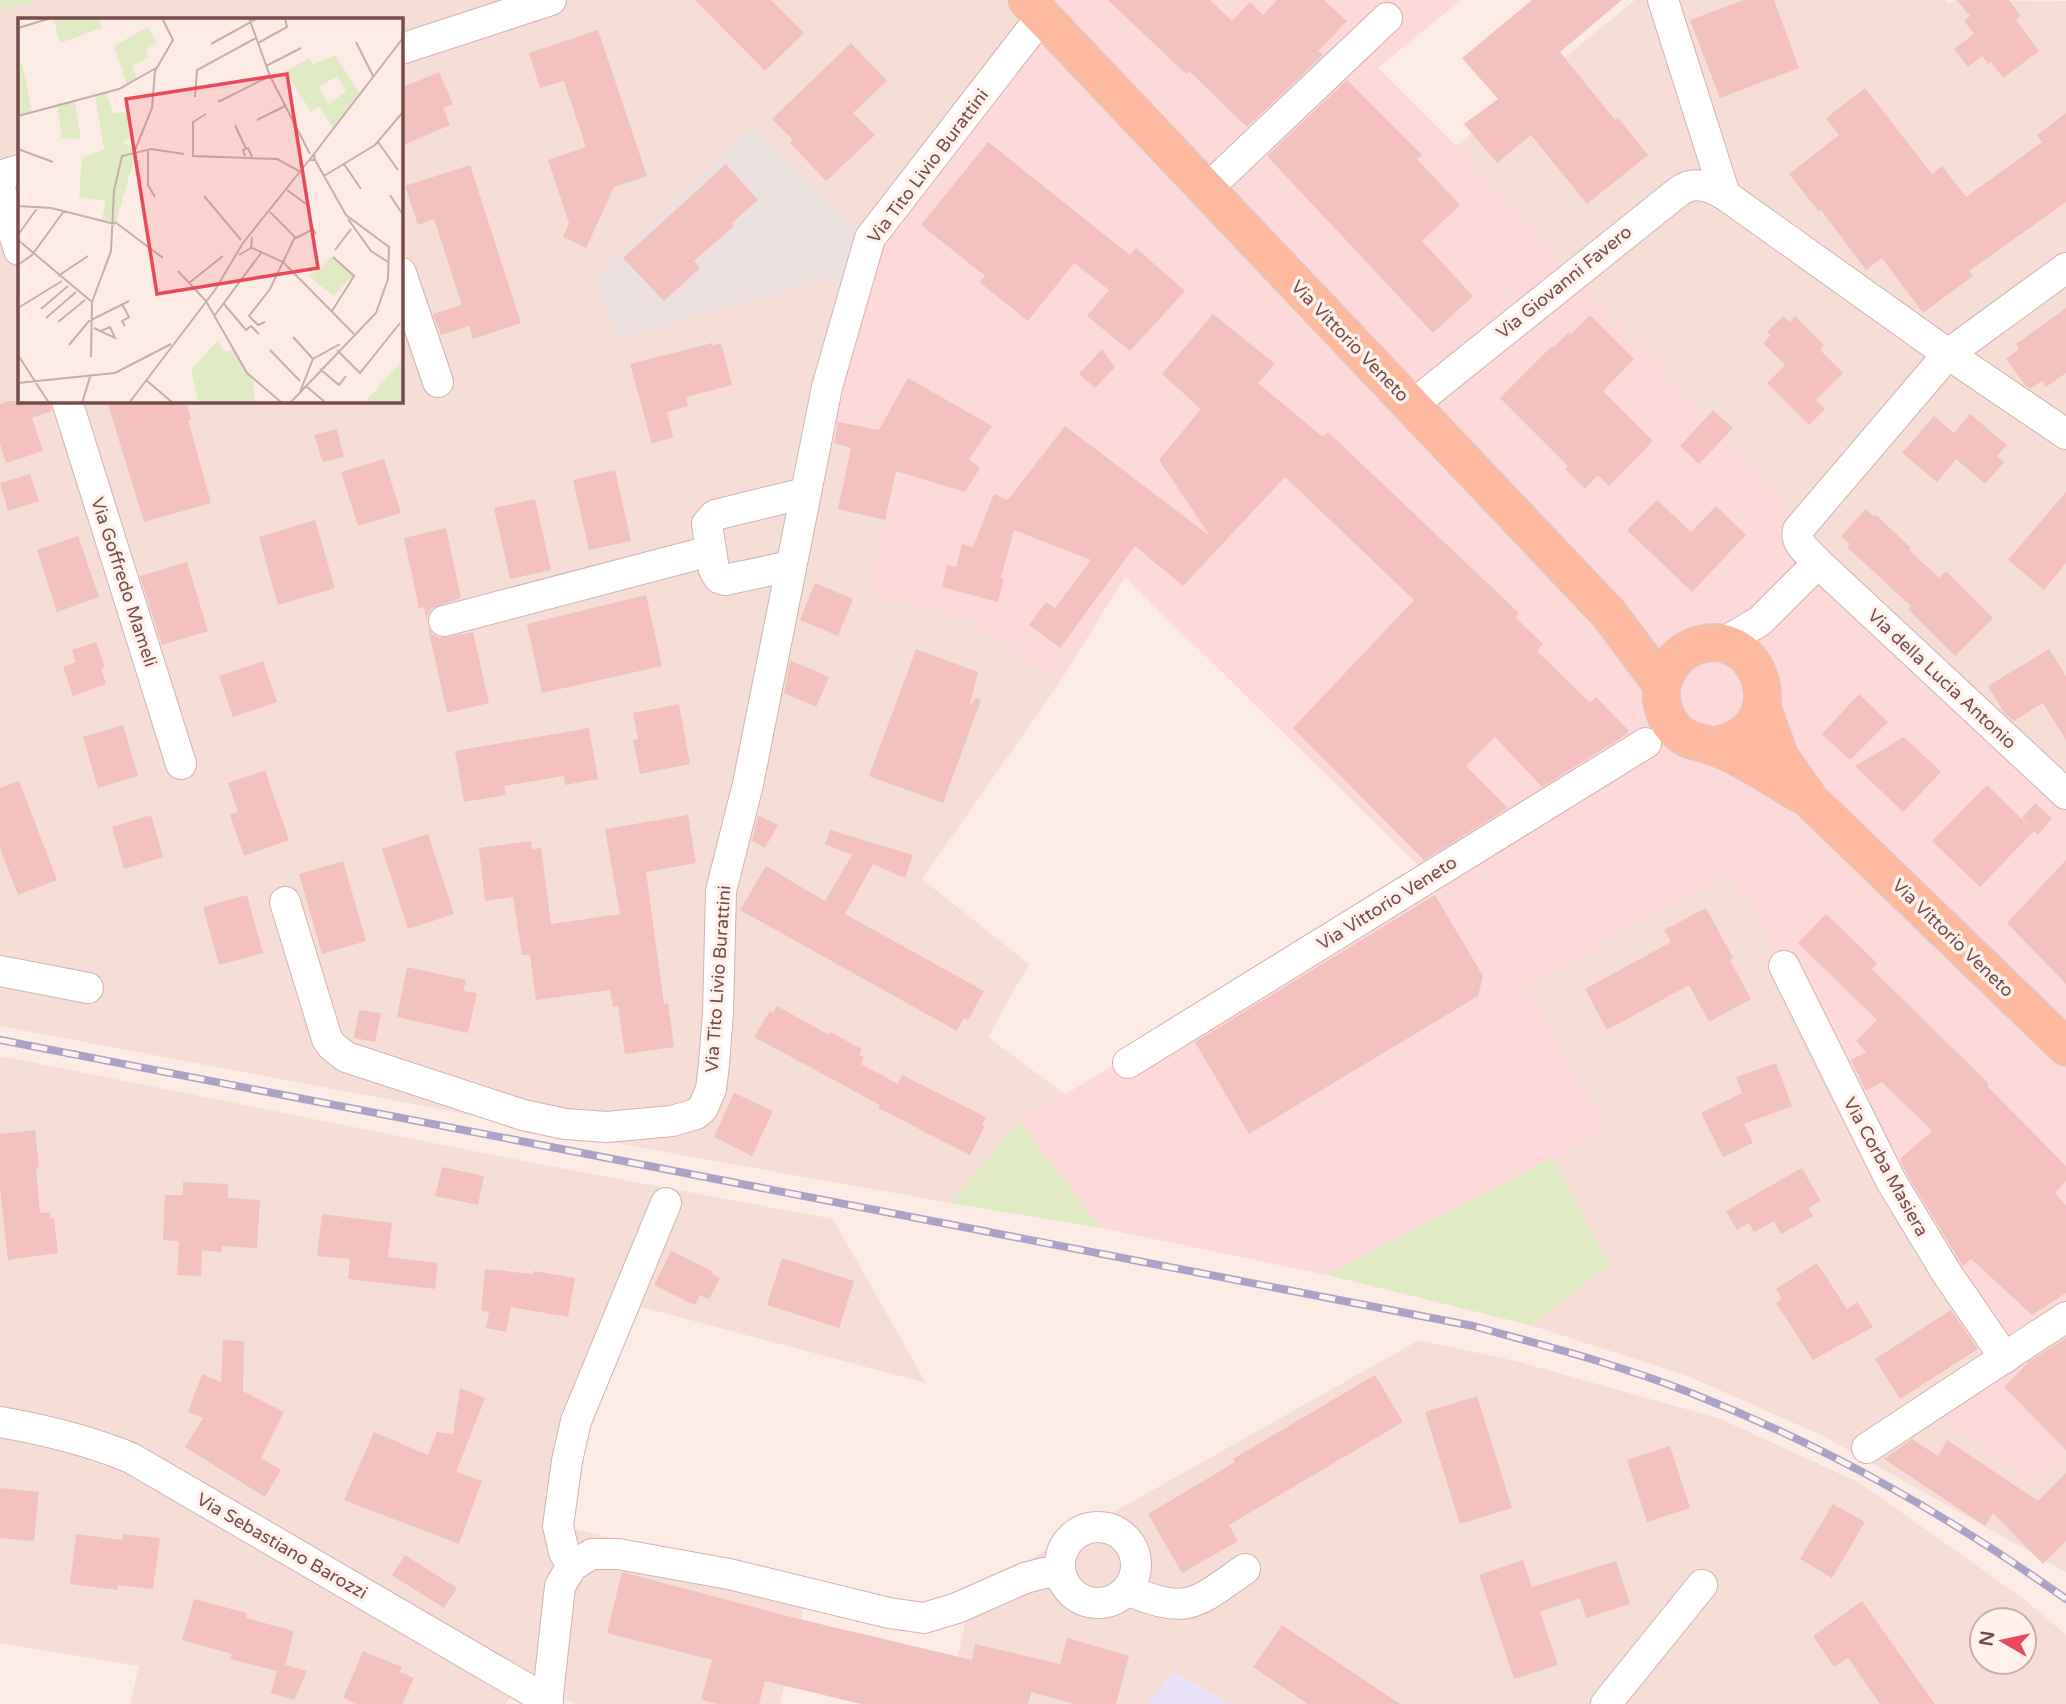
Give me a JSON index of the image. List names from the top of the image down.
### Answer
{
  "streets": {
    "main road": ["Via Vittorio Veneto"],
    "street": [
      "Via Tito Livio Burattini",
      "Via Giovanni Favero",
      "Via Goffredo Mameli",
      "Via della Lucia Antonio",
      "Via Corba Masiera",
      "Via Sebastiano Barozzi"
    ]
  },
  "crossings": [
    ["Via Tito Livio Burattini", "Via Vittorio Veneto"],
    ["Via Giovanni Favero", "Via Vittorio Veneto"],
    ["Via Giovanni Favero", "Via della Lucia Antonio"]
  ],
  "north": "left"
}
